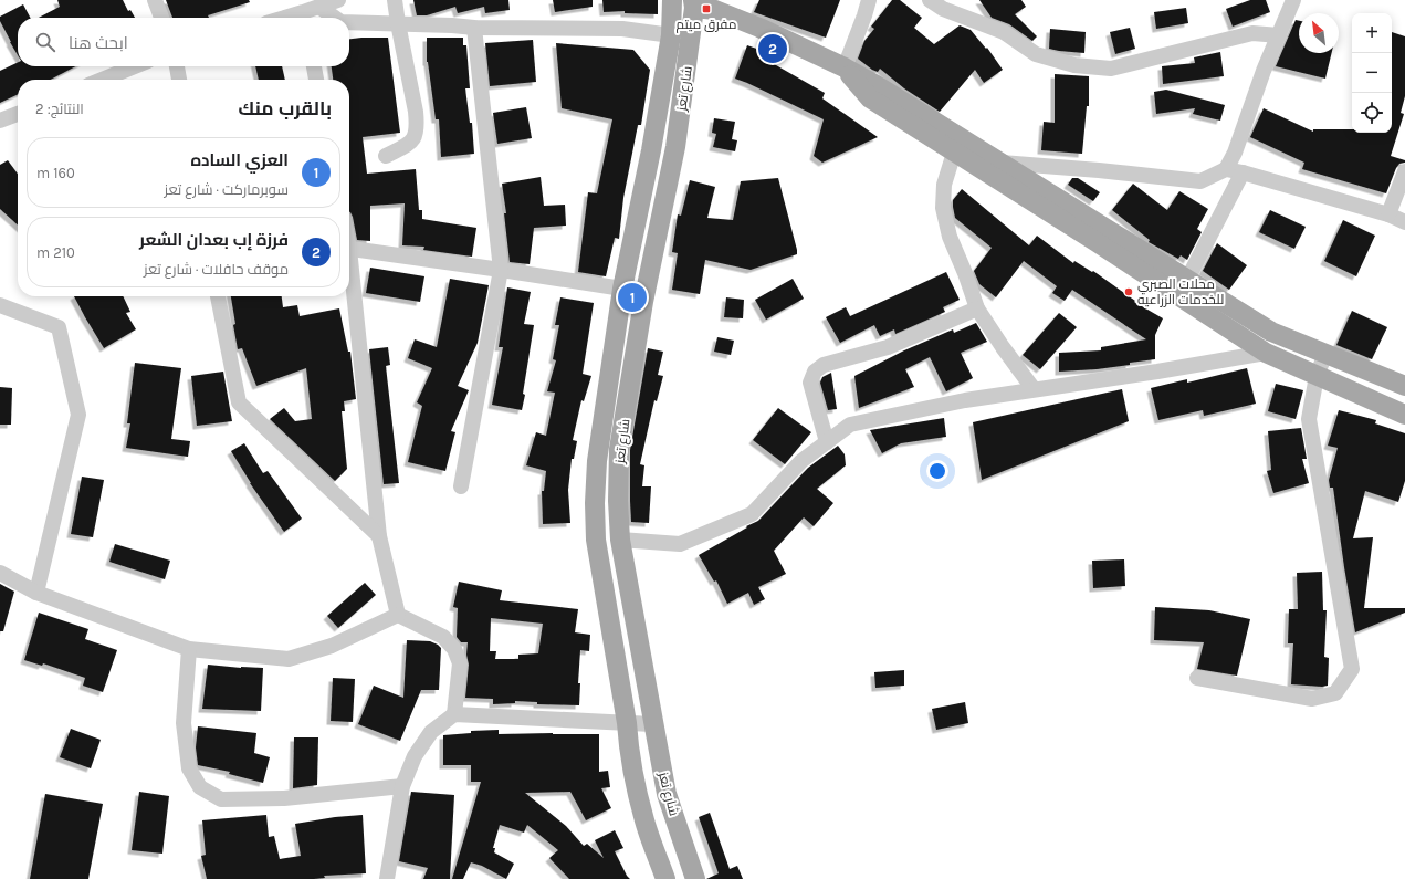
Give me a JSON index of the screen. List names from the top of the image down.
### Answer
{
  "streets": {
    "main road": ["شارع تعز"]
  },
  "places": {
    "transit": ["مفرق ميتم"],
    "other": ["محلات الصبري للخدمات الزراعيه"]
  },
  "north": "top left",
  "page": {
    "map_buttons": ["+", "−"],
    "search": "ابحث هنا",
    "pins": ["2", "1"],
    "heading": ["بالقرب منك", "النتائج: 2"],
    "list": [
      {
        "mark": "1",
        "name": "العزي الساده",
        "note": "سوبرماركت · شارع تعز",
        "value": "160 m"
      },
      {
        "mark": "2",
        "name": "فرزة إب بعدان الشعر",
        "note": "موقف حافلات · شارع تعز",
        "value": "210 m"
      }
    ]
  }
}
